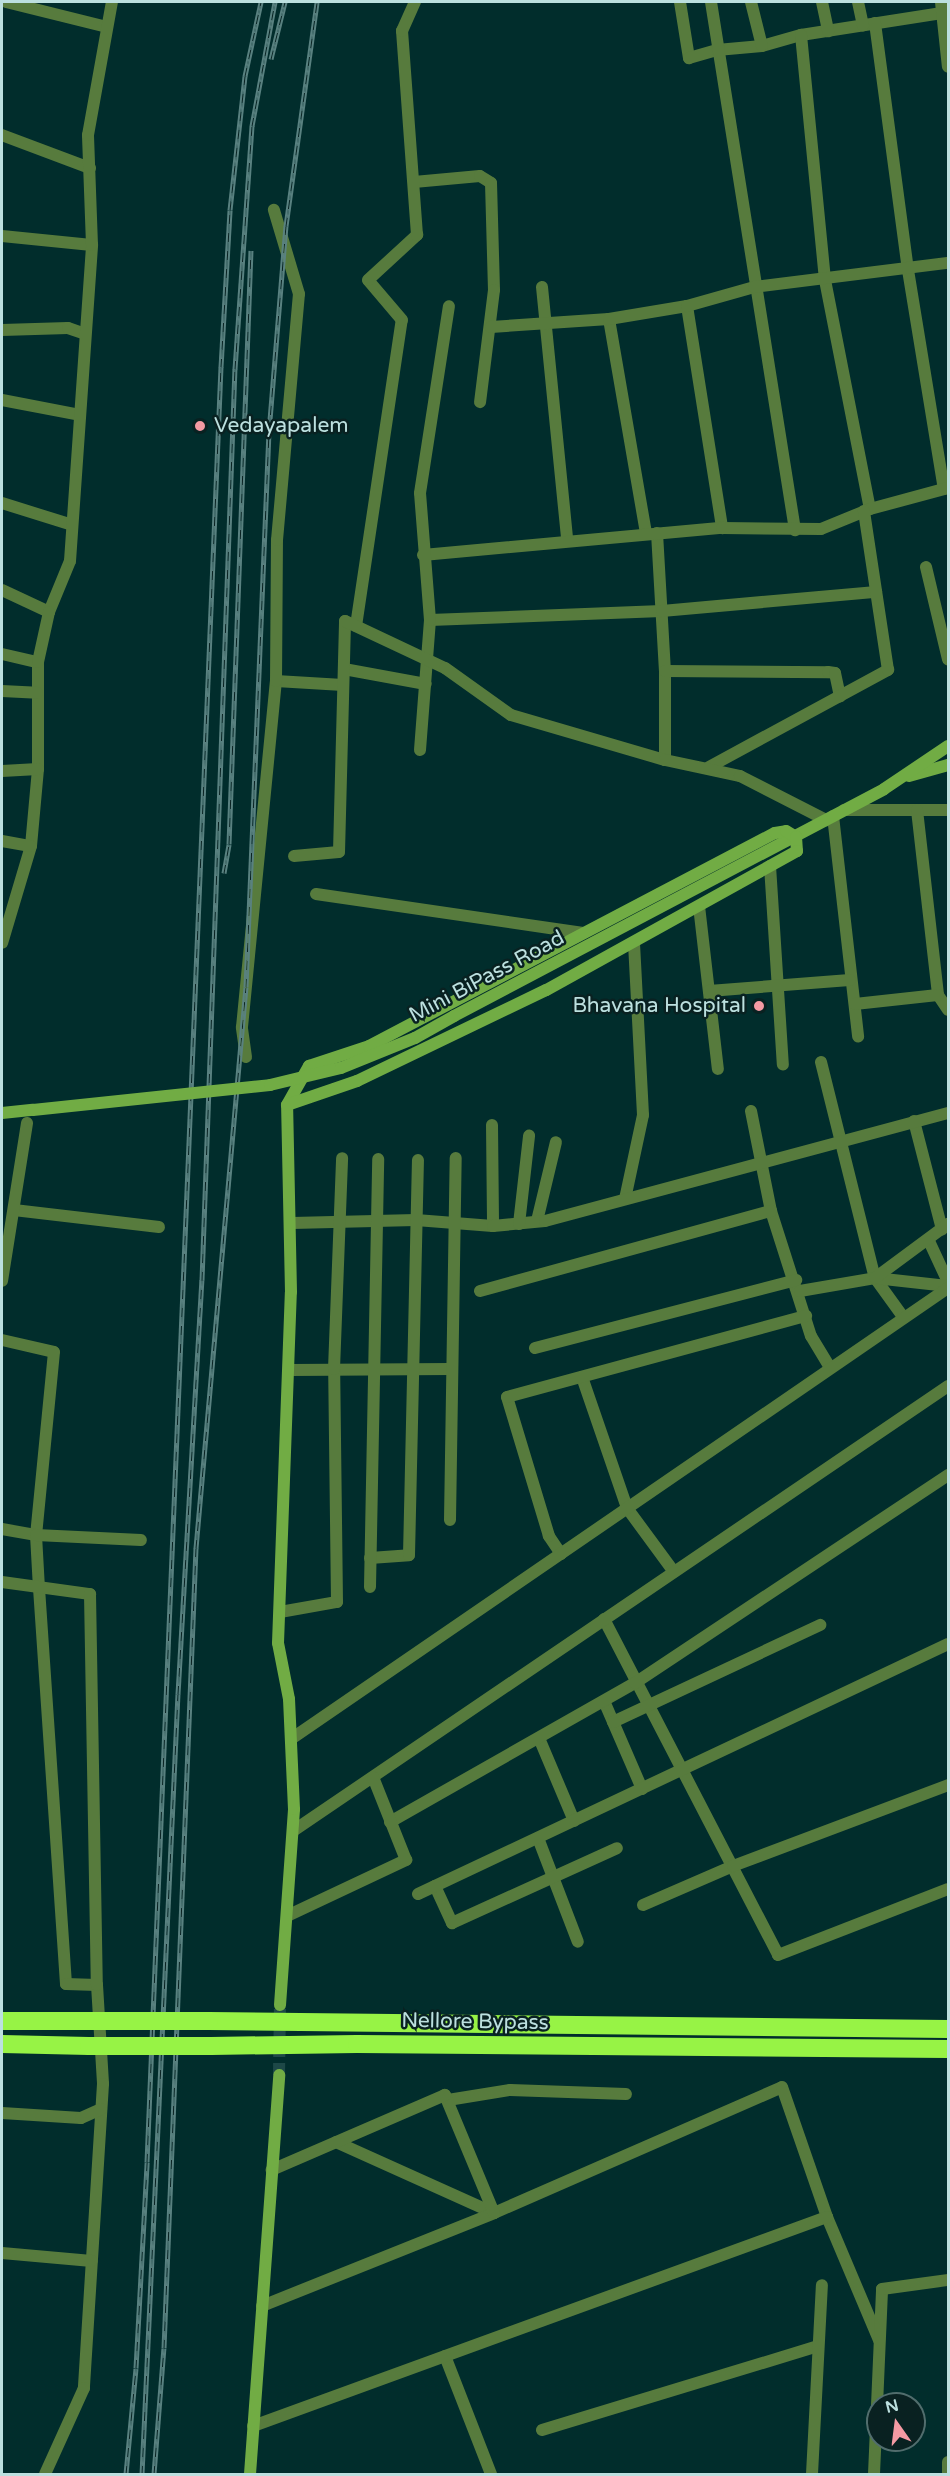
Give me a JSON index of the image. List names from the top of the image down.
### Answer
{
  "streets": {
    "highway": ["Nellore Bypass"],
    "street": ["Mini BiPass Road"]
  },
  "places": ["Vedayapalem", "Bhavana Hospital"],
  "north": "top"
}
